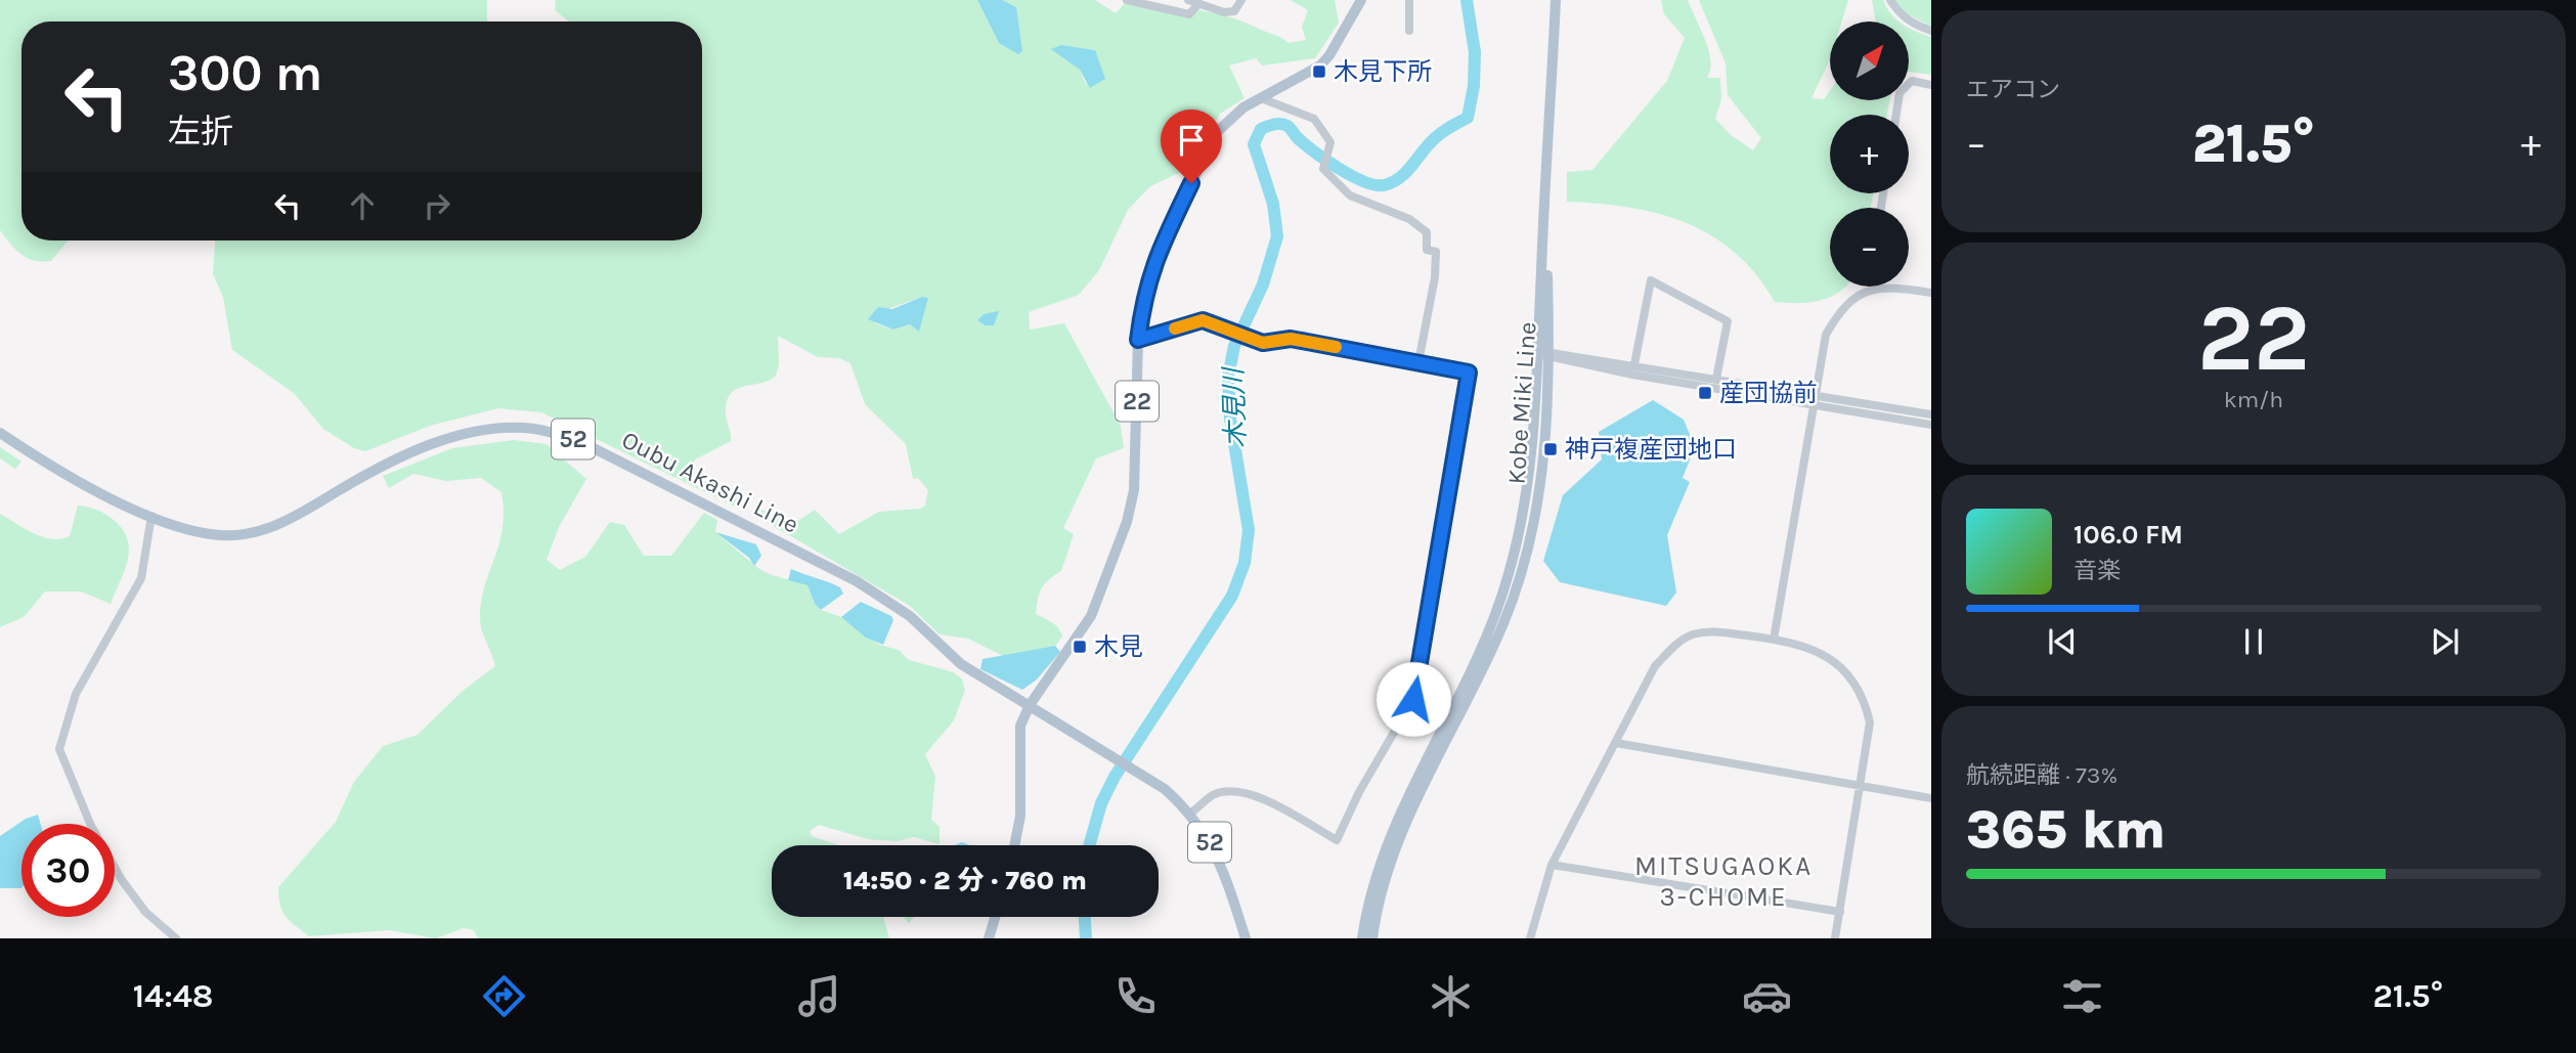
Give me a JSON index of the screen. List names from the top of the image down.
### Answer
{
  "streets": {
    "main road": [
      "22",
      "Kobe Miki Line",
      "52",
      "Oubu Akashi Line"
    ]
  },
  "crossings": [
    ["22", "Oubu Akashi Line"]
  ],
  "districts": ["MITSUGAOKA 3-CHOME"],
  "water": ["木見川"],
  "places": {
    "transit": [
      "木見下所",
      "産団協前",
      "神戸複産団地口",
      "木見"
    ]
  },
  "north": "top right",
  "page": {
    "tile": [
      "エアコン",
      ["22", "km/h"],
      ["航続距離 · 73%", "365 km"]
    ],
    "map_buttons": ["+", "−"],
    "turn": ["300 m", "左折"],
    "heat": ["−", "21.5°", "+"],
    "song": ["106.0 FM", "音楽"],
    "limit": "30",
    "trip": "14:50 · 2 分 · 760 m",
    "tabs": ["14:48", "21.5°"]
  }
}
